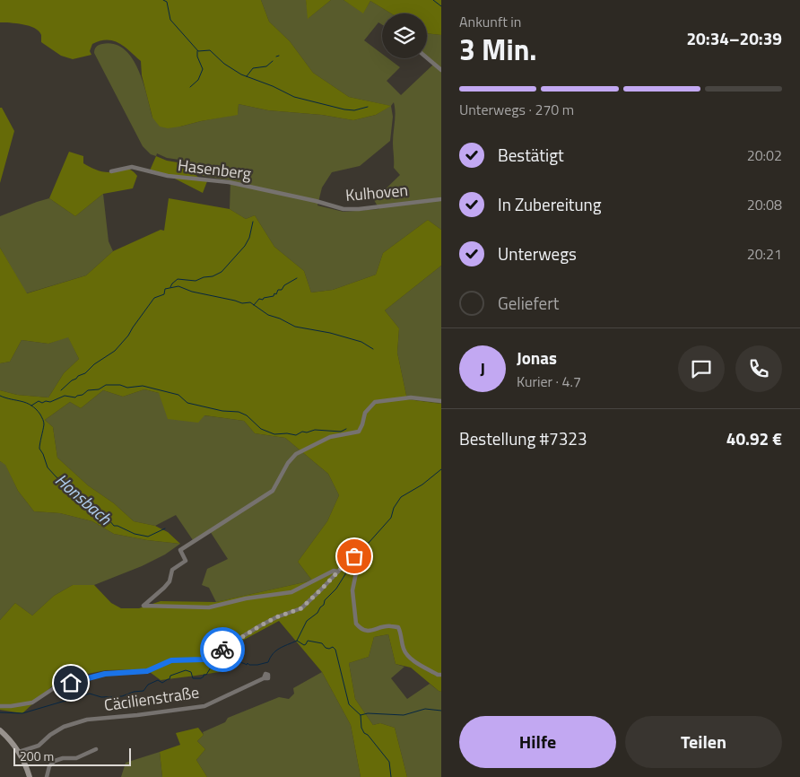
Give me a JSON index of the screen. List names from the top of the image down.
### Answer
{
  "streets": {
    "street": ["Hasenberg", "Kulhoven", "Cäcilienstraße"]
  },
  "crossings": [
    ["Hasenberg", "Kulhoven"]
  ],
  "water": ["Honsbach"],
  "scale_bar": "200 m",
  "page": {
    "heading": ["3 Min.", "Ankunft in", "20:34–20:39"],
    "panel": [
      "Jonas",
      "Kurier · 4.7",
      "Bestellung #7323",
      "40.92 €"
    ],
    "bar": "Unterwegs · 270 m",
    "list": [
      ["Bestätigt", "20:02"],
      ["In Zubereitung", "20:08"],
      ["Unterwegs", "20:21"],
      "Geliefert"
    ],
    "round": "J",
    "buttons": ["Hilfe", "Teilen"],
    "scale": "200 m"
  }
}
